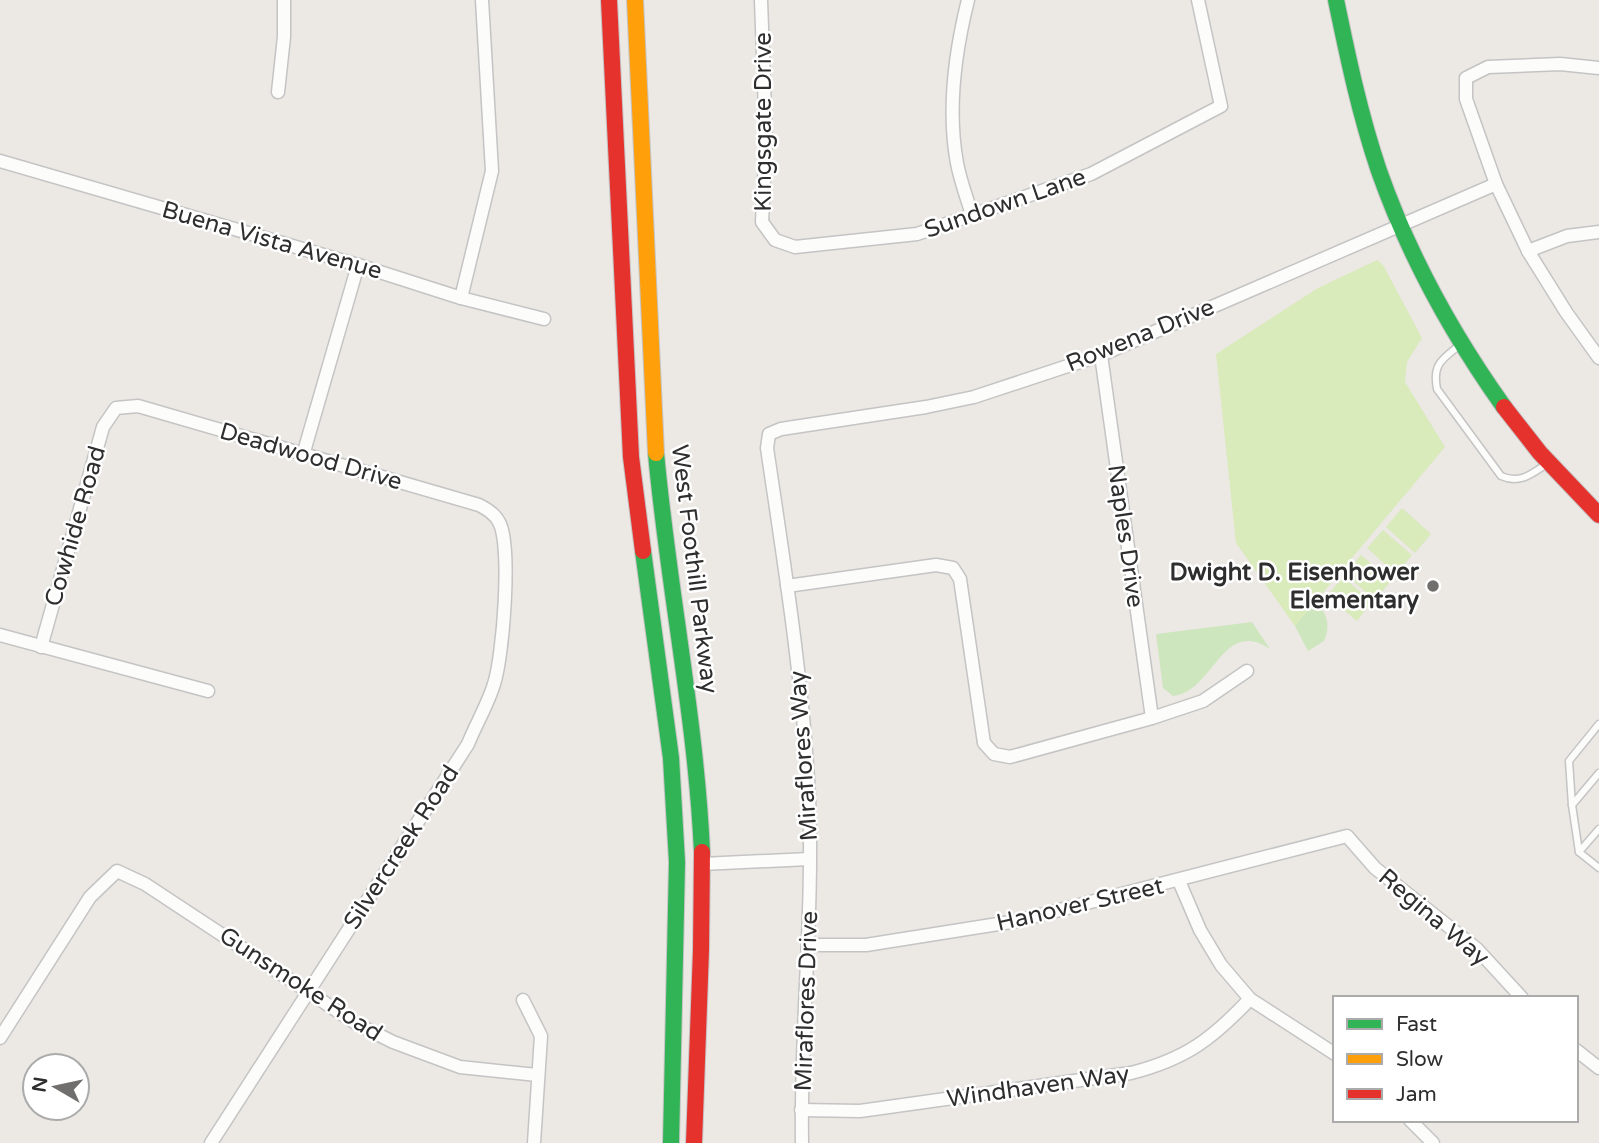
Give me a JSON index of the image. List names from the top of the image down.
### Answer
{
  "streets": {
    "main road": ["West Foothill Parkway"],
    "street": [
      "Kingsgate Drive",
      "Sundown Lane",
      "Buena Vista Avenue",
      "Rowena Drive",
      "Deadwood Drive",
      "Cowhide Road",
      "Naples Drive",
      "Miraflores Way",
      "Silvercreek Road",
      "Hanover Street",
      "Regina Way",
      "Gunsmoke Road",
      "Miraflores Drive",
      "Windhaven Way"
    ]
  },
  "crossings": [
    ["Kingsgate Drive", "Sundown Lane"],
    ["Rowena Drive", "Naples Drive"],
    ["Rowena Drive", "Miraflores Way"],
    ["Deadwood Drive", "Cowhide Road"],
    ["Deadwood Drive", "Silvercreek Road"],
    ["West Foothill Parkway", "Miraflores Way"],
    ["Miraflores Way", "Miraflores Drive"],
    ["Silvercreek Road", "Gunsmoke Road"],
    ["Hanover Street", "Regina Way"],
    ["Hanover Street", "Miraflores Drive"],
    ["Miraflores Drive", "Windhaven Way"]
  ],
  "places": ["Dwight D. Eisenhower Elementary"],
  "legend": ["Fast", "Slow", "Jam"],
  "north": "left"
}
